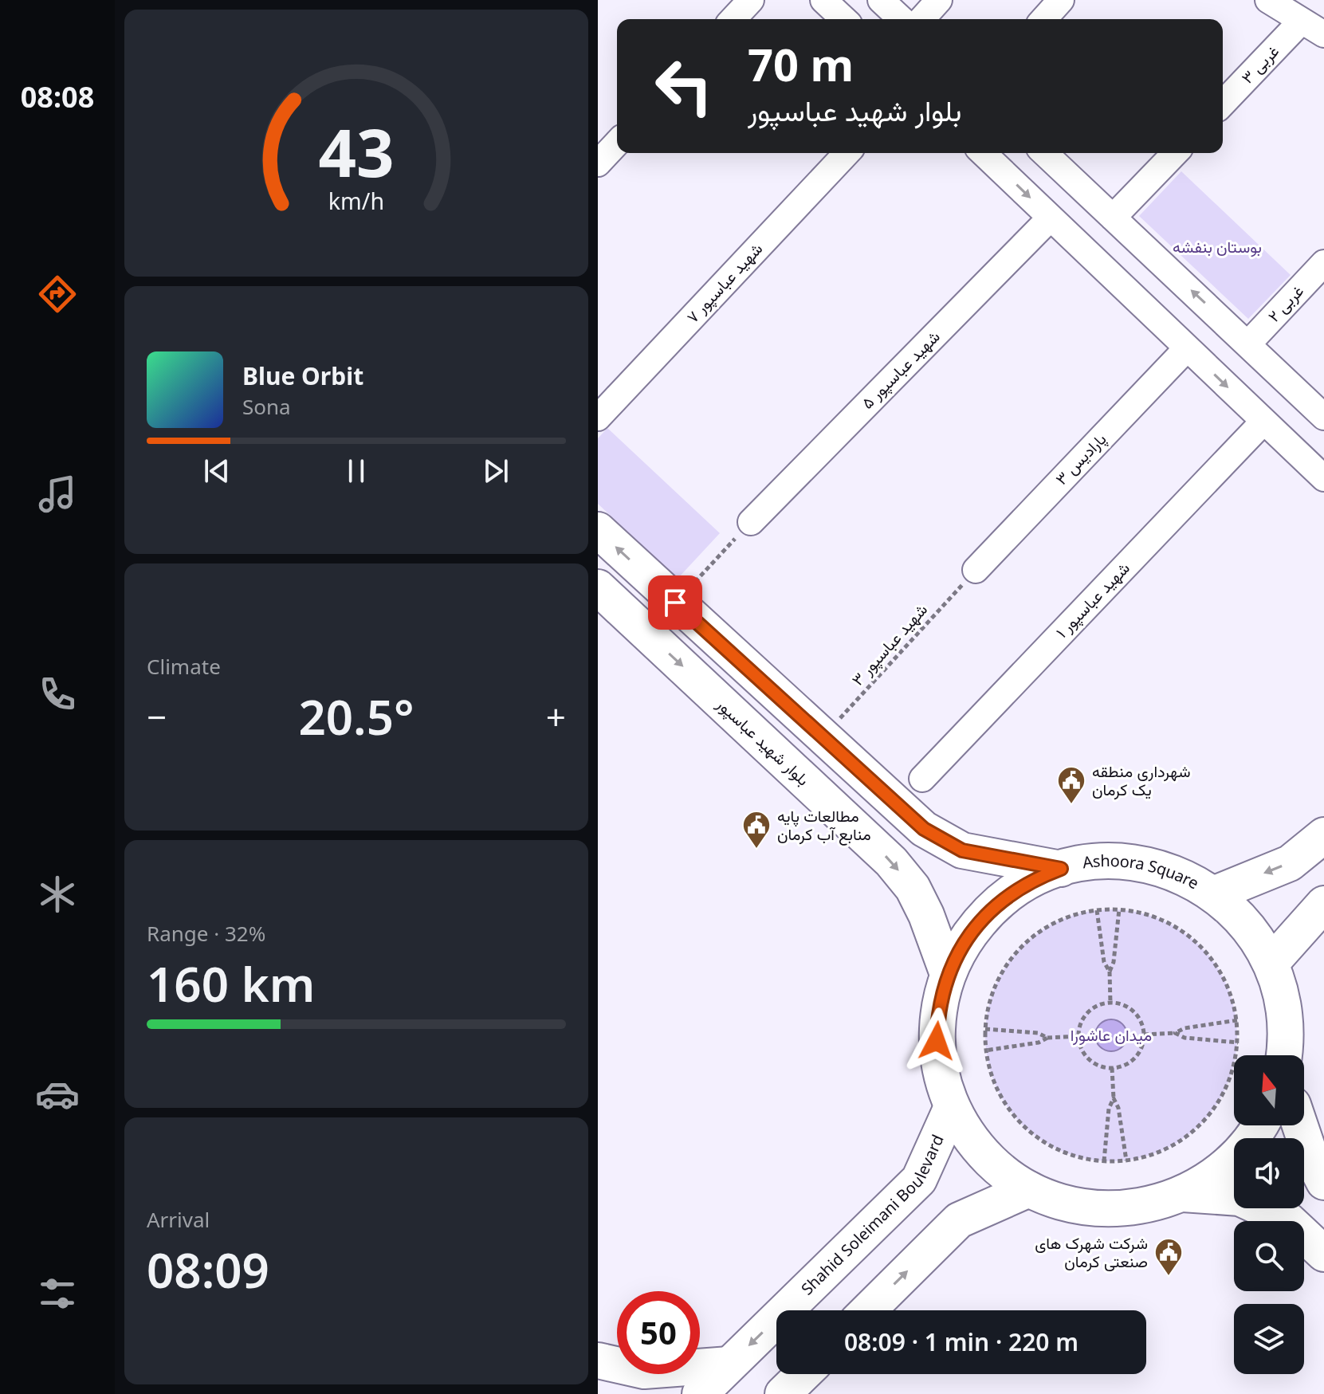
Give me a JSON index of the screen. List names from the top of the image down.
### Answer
{
  "streets": {
    "main road": ["بلوار شهید عباسپور", "Ashoora Square", "Shahid Soleimani Boulevard"],
    "street": [
      "۳ غربی",
      "شهید عباسپور ۷",
      "۲ غربی",
      "شهید عباسپور ۵",
      "پارادیس ۳",
      "شهید عباسپور ۱"
    ],
    "path": ["شهید عباسپور ۳"]
  },
  "crossings": [
    ["پارادیس ۳", "شهید عباسپور ۳"],
    ["بلوار شهید عباسپور", "Ashoora Square"],
    ["Ashoora Square", "Shahid Soleimani Boulevard"]
  ],
  "parks": ["بوستان بنفشه", "میدان عاشورا"],
  "places": {
    "public building": ["شهرداری منطقه یک کرمان", "مطالعات پایه منابع آب کرمان", "شرکت شهرک های صنعتی کرمان"]
  },
  "north": "top",
  "page": {
    "tabs": "08:08",
    "turn": ["70 m", "بلوار شهید عباسپور"],
    "song": ["Blue Orbit", "Sona"],
    "tile": [
      "Climate",
      ["Range · 32%", "160 km"],
      ["Arrival", "08:09"]
    ],
    "heat": ["−", "20.5°", "+"],
    "limit": "50",
    "trip": "08:09 · 1 min · 220 m",
    "gauge": ["43", "km/h"]
  }
}
